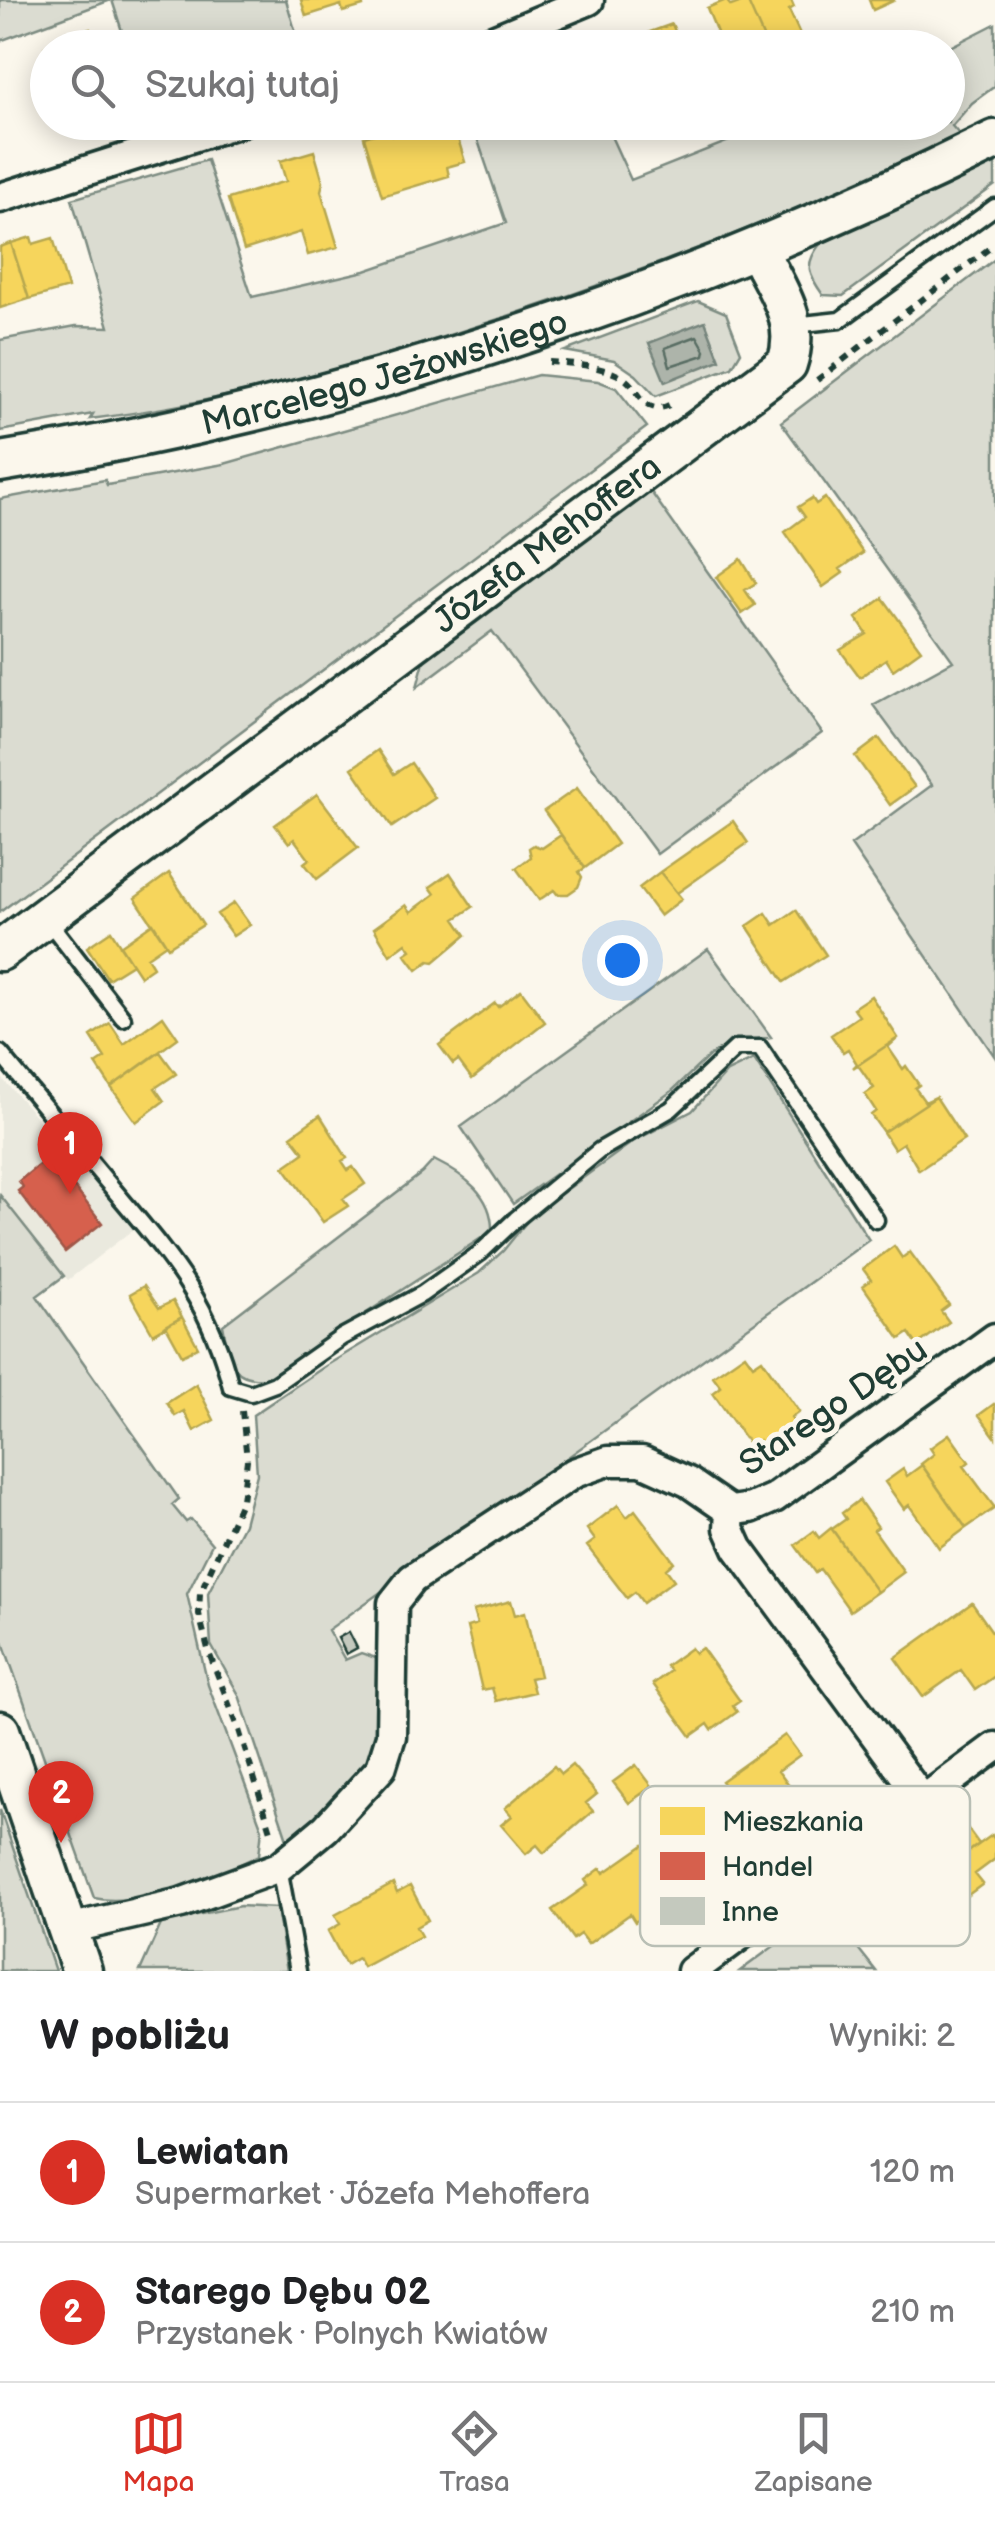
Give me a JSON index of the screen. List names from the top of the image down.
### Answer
{
  "streets": {
    "street": ["Marcelego Jeżowskiego", "Józefa Mehoffera", "Starego Dębu"]
  },
  "legend": ["Mieszkania", "Handel", "Inne"],
  "page": {
    "search": "Szukaj tutaj",
    "pins": ["1", "2"],
    "heading": ["W pobliżu", "Wyniki: 2"],
    "list": [
      {
        "mark": "1",
        "name": "Lewiatan",
        "note": "Supermarket · Józefa Mehoffera",
        "value": "120 m"
      },
      {
        "mark": "2",
        "name": "Starego Dębu 02",
        "note": "Przystanek · Polnych Kwiatów",
        "value": "210 m"
      }
    ],
    "nav": ["Mapa", "Trasa", "Zapisane"]
  }
}
